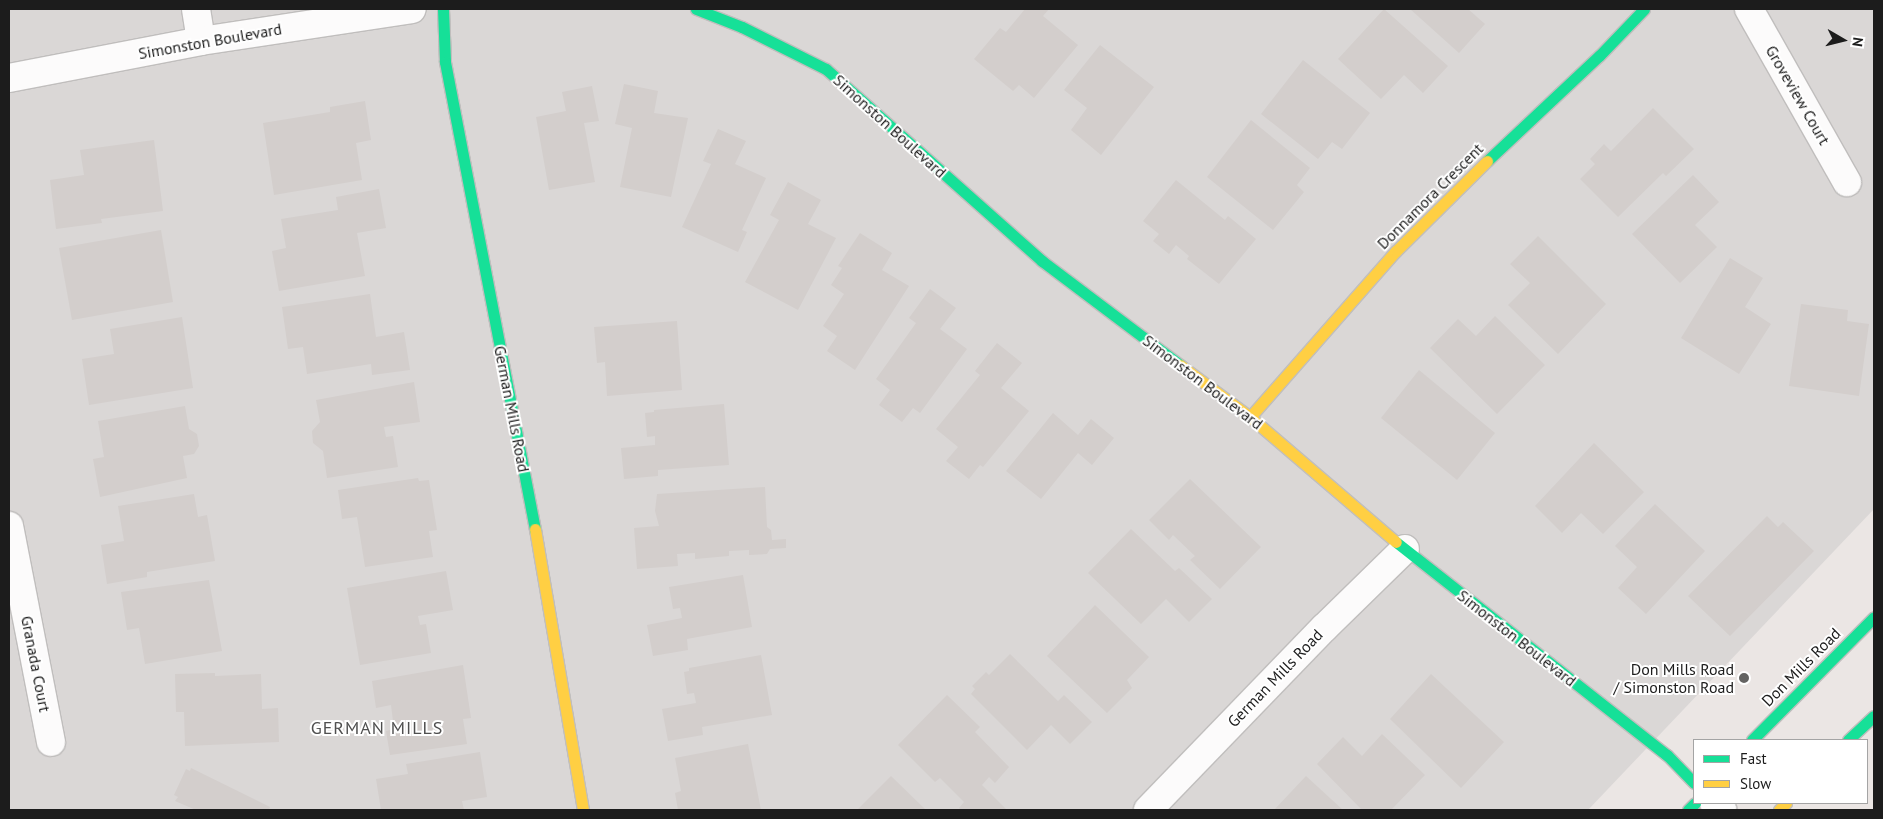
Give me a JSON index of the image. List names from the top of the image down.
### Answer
{
  "streets": {
    "street": [
      "Simonston Boulevard",
      "Groveview Court",
      "Donnamora Crescent",
      "German Mills Road",
      "Granada Court",
      "Don Mills Road"
    ]
  },
  "crossings": [
    ["Simonston Boulevard", "Donnamora Crescent"],
    ["Simonston Boulevard", "German Mills Road"]
  ],
  "districts": ["GERMAN MILLS"],
  "places": ["Don Mills Road / Simonston Road"],
  "legend": ["Fast", "Slow"],
  "north": "right"
}
